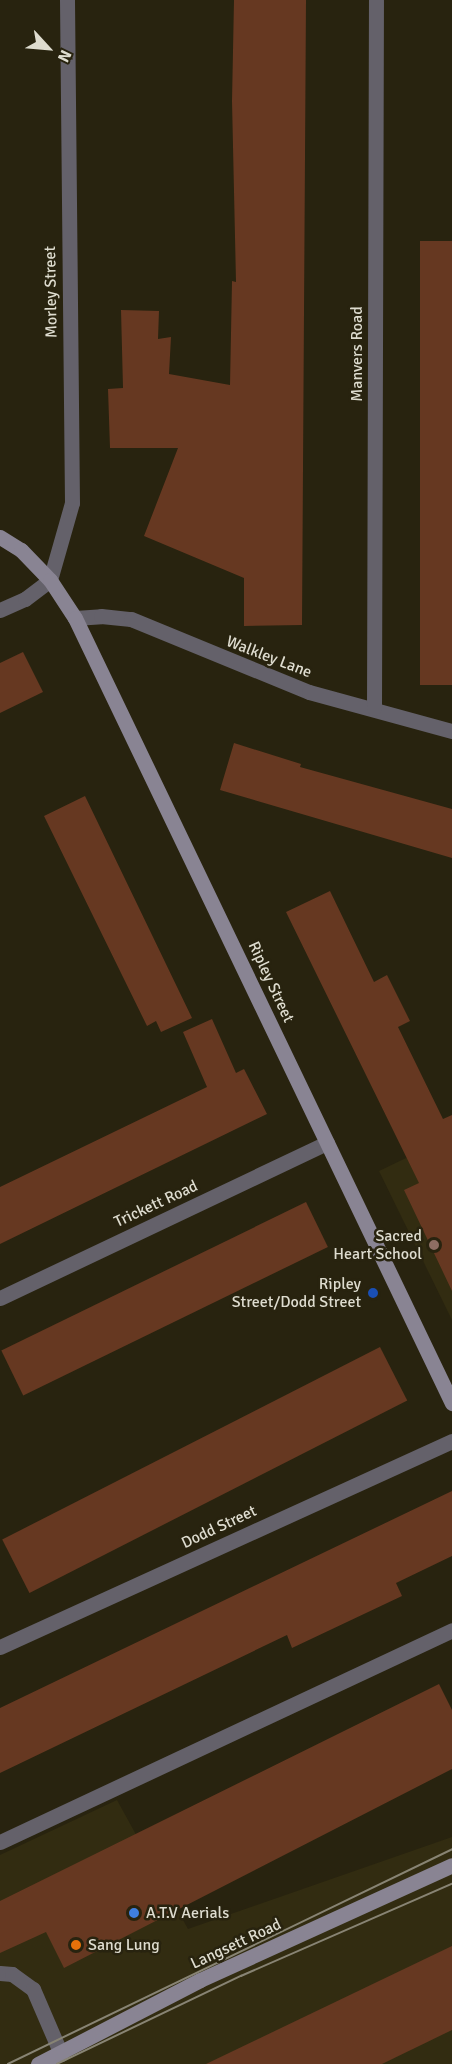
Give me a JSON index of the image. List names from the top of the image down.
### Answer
{
  "streets": {
    "street": [
      "Morley Street",
      "Manvers Road",
      "Walkley Lane",
      "Ripley Street",
      "Trickett Road",
      "Dodd Street",
      "Langsett Road"
    ]
  },
  "crossings": [
    ["Morley Street", "Ripley Street"],
    ["Manvers Road", "Walkley Lane"],
    ["Walkley Lane", "Ripley Street"],
    ["Ripley Street", "Trickett Road"]
  ],
  "places": [
    "Sacred Heart School",
    "Ripley Street/Dodd Street",
    "A.T.V Aerials",
    "Sang Lung"
  ],
  "north": "bottom right"
}
